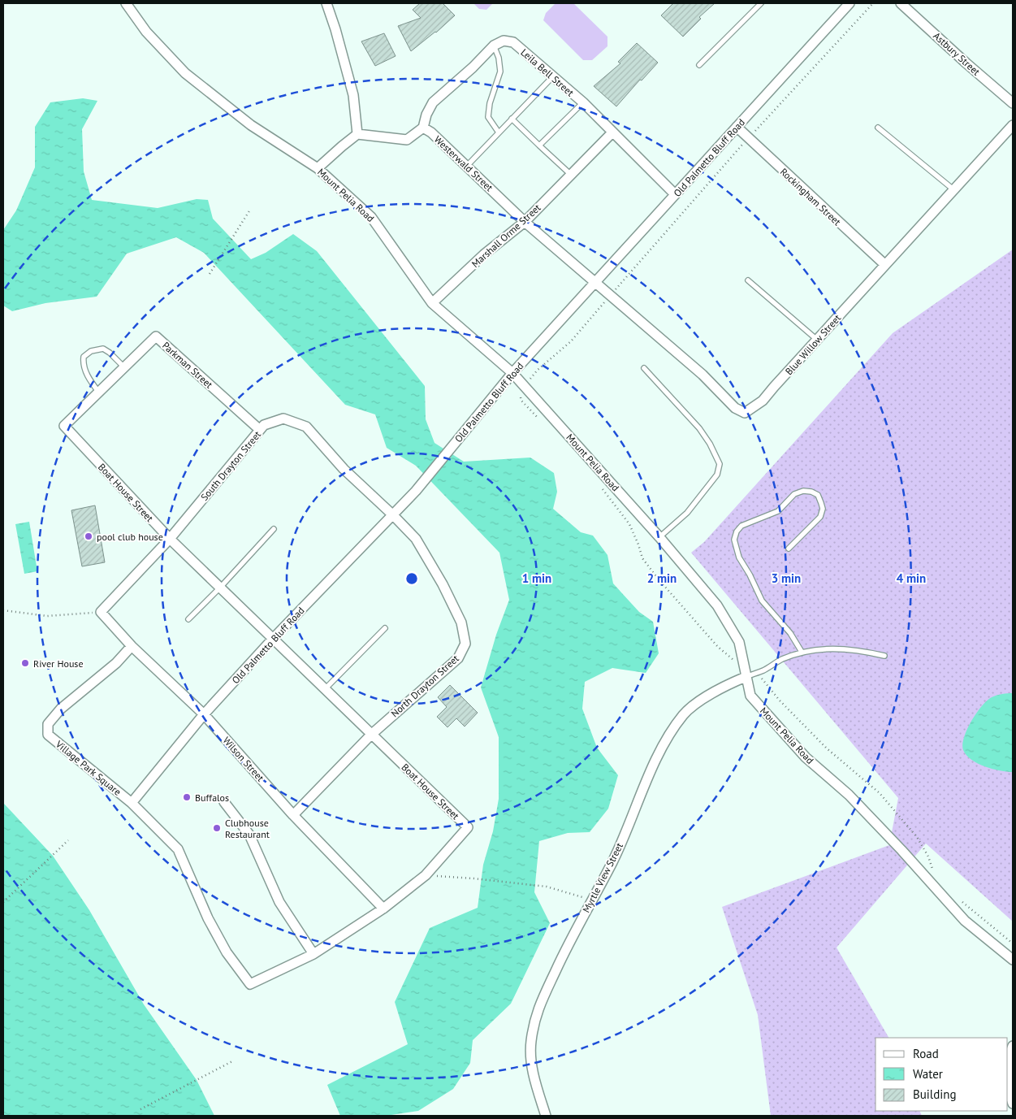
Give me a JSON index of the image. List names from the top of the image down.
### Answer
{
  "streets": {
    "street": [
      "Astbury Street",
      "Leila Bell Street",
      "Old Palmetto Bluff Road",
      "Westerwald Street",
      "Mount Pelia Road",
      "Rockingham Street",
      "Marshall Orme Street",
      "Blue Willow Street",
      "Parkman Street",
      "South Drayton Street",
      "Boat House Street",
      "North Drayton Street",
      "Wilson Street",
      "Village Park Square",
      "Myrtle View Street"
    ]
  },
  "crossings": [
    ["Leila Bell Street", "Old Palmetto Bluff Road"],
    ["Leila Bell Street", "Marshall Orme Street"],
    ["Old Palmetto Bluff Road", "Westerwald Street"],
    ["Old Palmetto Bluff Road", "Mount Pelia Road"],
    ["Old Palmetto Bluff Road", "Rockingham Street"],
    ["Old Palmetto Bluff Road", "Blue Willow Street"],
    ["Old Palmetto Bluff Road", "South Drayton Street"],
    ["Old Palmetto Bluff Road", "Boat House Street"],
    ["Old Palmetto Bluff Road", "North Drayton Street"],
    ["Old Palmetto Bluff Road", "Wilson Street"],
    ["Old Palmetto Bluff Road", "Village Park Square"],
    ["Westerwald Street", "Marshall Orme Street"],
    ["Westerwald Street", "Blue Willow Street"],
    ["Mount Pelia Road", "Marshall Orme Street"],
    ["Mount Pelia Road", "Myrtle View Street"],
    ["Rockingham Street", "Blue Willow Street"],
    ["Parkman Street", "South Drayton Street"],
    ["Parkman Street", "Boat House Street"],
    ["South Drayton Street", "Boat House Street"],
    ["South Drayton Street", "North Drayton Street"],
    ["South Drayton Street", "Wilson Street"],
    ["Boat House Street", "North Drayton Street"],
    ["Boat House Street", "Wilson Street"],
    ["Boat House Street", "Village Park Square"],
    ["North Drayton Street", "Wilson Street"],
    ["Wilson Street", "Village Park Square"]
  ],
  "places": [
    "pool club house",
    "River House",
    "Buffalos",
    "Clubhouse Restaurant"
  ],
  "legend": ["Road", "Water", "Building"],
  "rings": [
    "1 min",
    "2 min",
    "3 min",
    "4 min"
  ]
}
